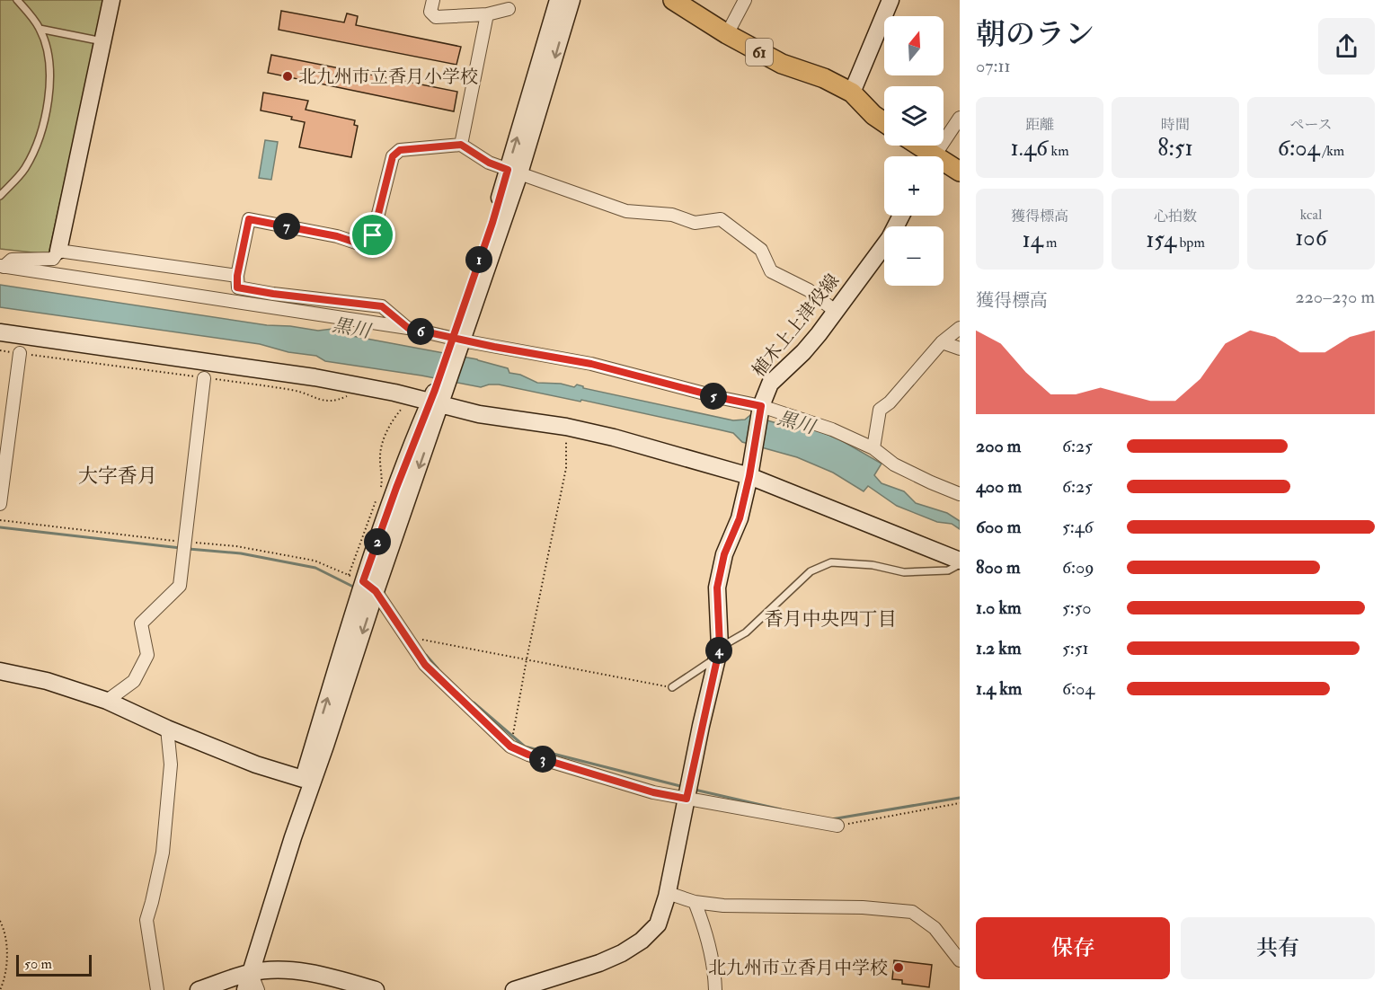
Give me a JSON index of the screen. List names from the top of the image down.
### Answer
{
  "streets": {
    "main road": ["61"],
    "street": ["植木上上津役線"]
  },
  "districts": ["大字香月", "香月中央四丁目"],
  "water": ["黒川"],
  "places": ["北九州市立香月小学校", "北九州市立香月中学校"],
  "scale_bar": "50 m",
  "north": "top",
  "page": {
    "heading": ["朝のラン", "07:11"],
    "map_buttons": ["+", "−"],
    "stats": [
      ["距離", "1.46 km"],
      ["時間", "8:51"],
      ["ペース", "6:04 /km"],
      ["獲得標高", "14 m"],
      ["心拍数", "154 bpm"],
      ["kcal", "106"]
    ],
    "pins": [
      "7",
      "1",
      "6",
      "5",
      "2",
      "4",
      "3"
    ],
    "chart": ["獲得標高", "220–230 m"],
    "list": [
      {
        "name": "200 m",
        "note": "6:25"
      },
      {
        "name": "400 m",
        "note": "6:25"
      },
      {
        "name": "600 m",
        "note": "5:46"
      },
      {
        "name": "800 m",
        "note": "6:09"
      },
      {
        "name": "1.0 km",
        "note": "5:50"
      },
      {
        "name": "1.2 km",
        "note": "5:51"
      },
      {
        "name": "1.4 km",
        "note": "6:04"
      }
    ],
    "buttons": ["保存", "共有"],
    "scale": "50 m"
  }
}
